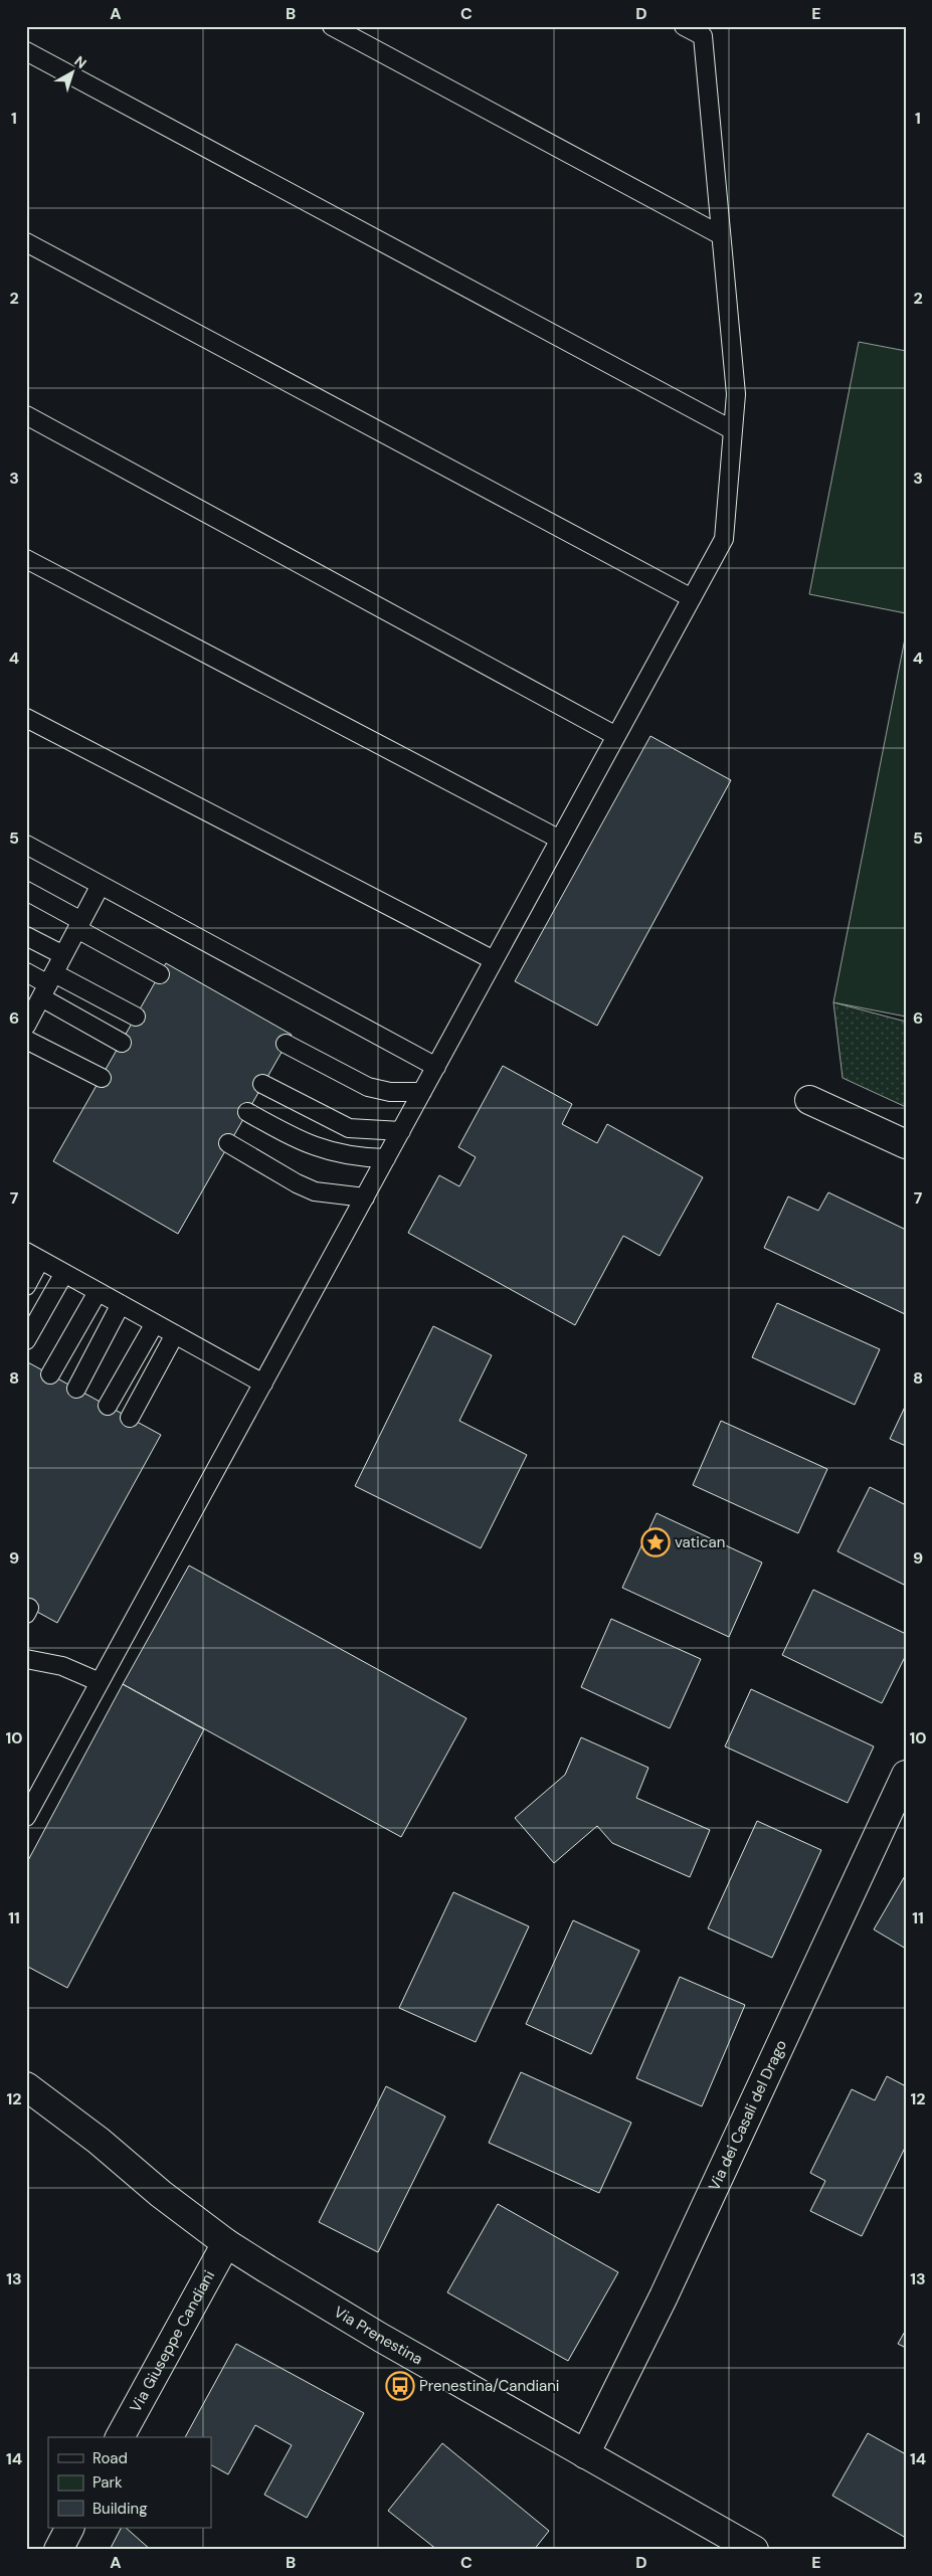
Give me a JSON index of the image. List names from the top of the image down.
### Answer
{
  "streets": {
    "street": ["Via dei Casali del Drago", "Via Prenestina", "Via Giuseppe Candiani"]
  },
  "crossings": [
    ["Via dei Casali del Drago", "Via Prenestina"],
    ["Via Prenestina", "Via Giuseppe Candiani"]
  ],
  "places": {
    "place": ["vatican"],
    "bus stop": ["Prenestina/Candiani"]
  },
  "legend": ["Road", "Park", "Building"],
  "north": "top right",
  "grid": {
    "columns": [
      "A",
      "B",
      "C",
      "D",
      "E"
    ],
    "rows": [
      "1",
      "2",
      "3",
      "4",
      "5",
      "6",
      "7",
      "8",
      "9",
      "10",
      "11",
      "12",
      "13",
      "14"
    ]
  }
}
